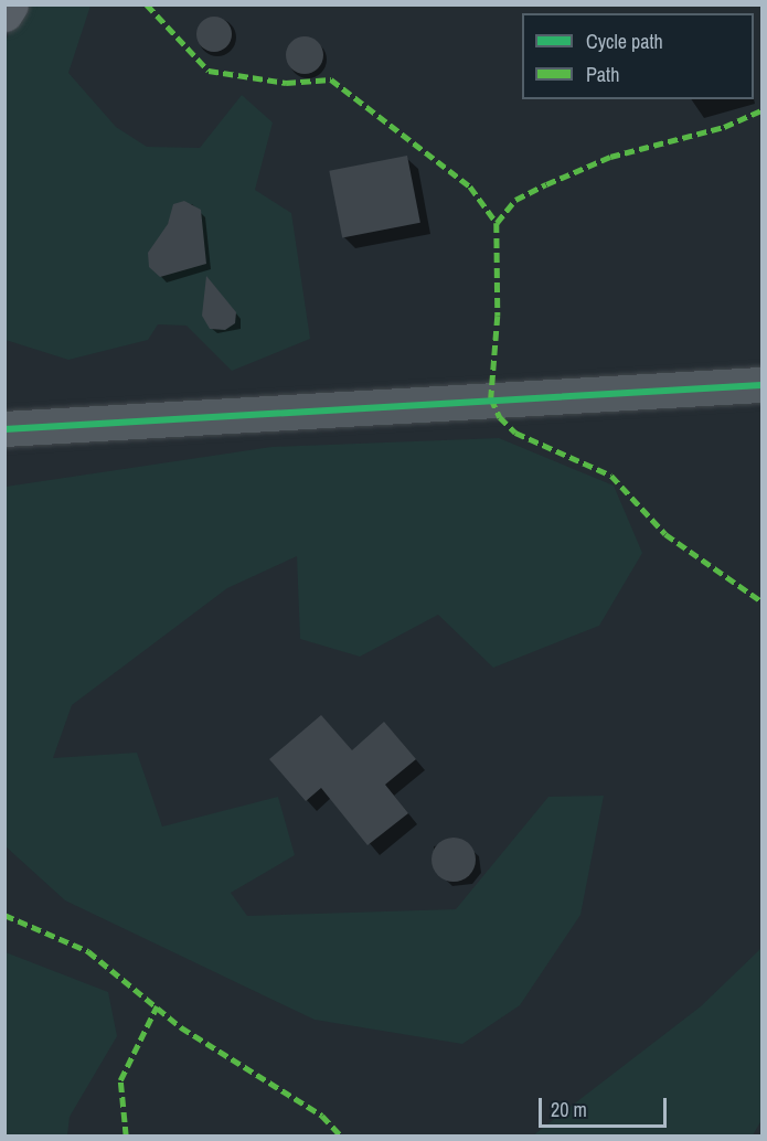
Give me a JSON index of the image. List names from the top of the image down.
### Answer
{
  "legend": ["Cycle path", "Path"],
  "scale_bar": "20 m"
}
